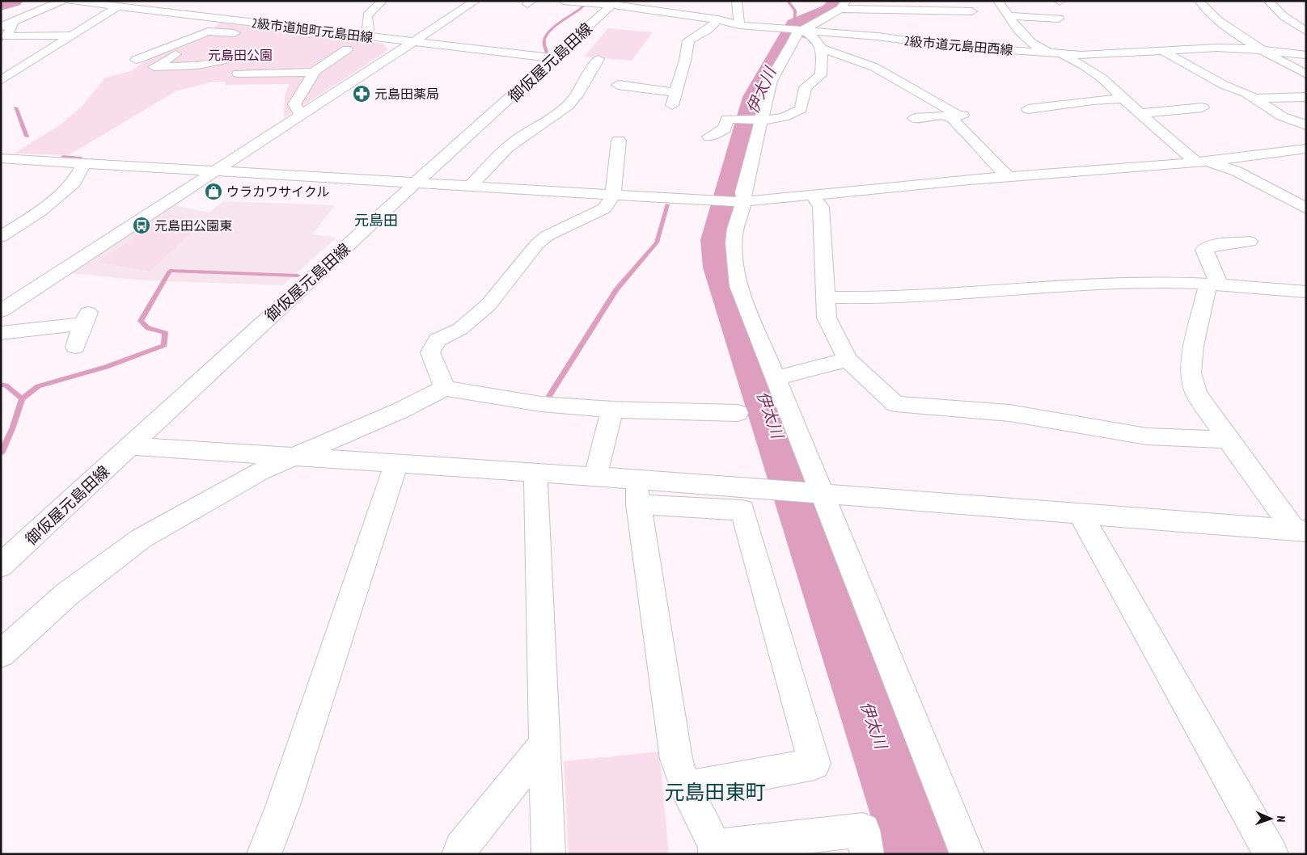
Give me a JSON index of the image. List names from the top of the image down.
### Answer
{
  "streets": {
    "street": ["2級市道旭町元島田線", "2級市道元島田西線", "御仮屋元島田線"]
  },
  "crossings": [
    ["2級市道旭町元島田線", "御仮屋元島田線"],
    ["2級市道元島田西線", "御仮屋元島田線"]
  ],
  "districts": ["元島田", "元島田東町"],
  "water": ["伊太川"],
  "parks": ["元島田公園"],
  "places": {
    "pharmacy": ["元島田薬局"],
    "shop": ["ウラカワサイクル"],
    "bus stop": ["元島田公園東"]
  },
  "north": "right"
}
